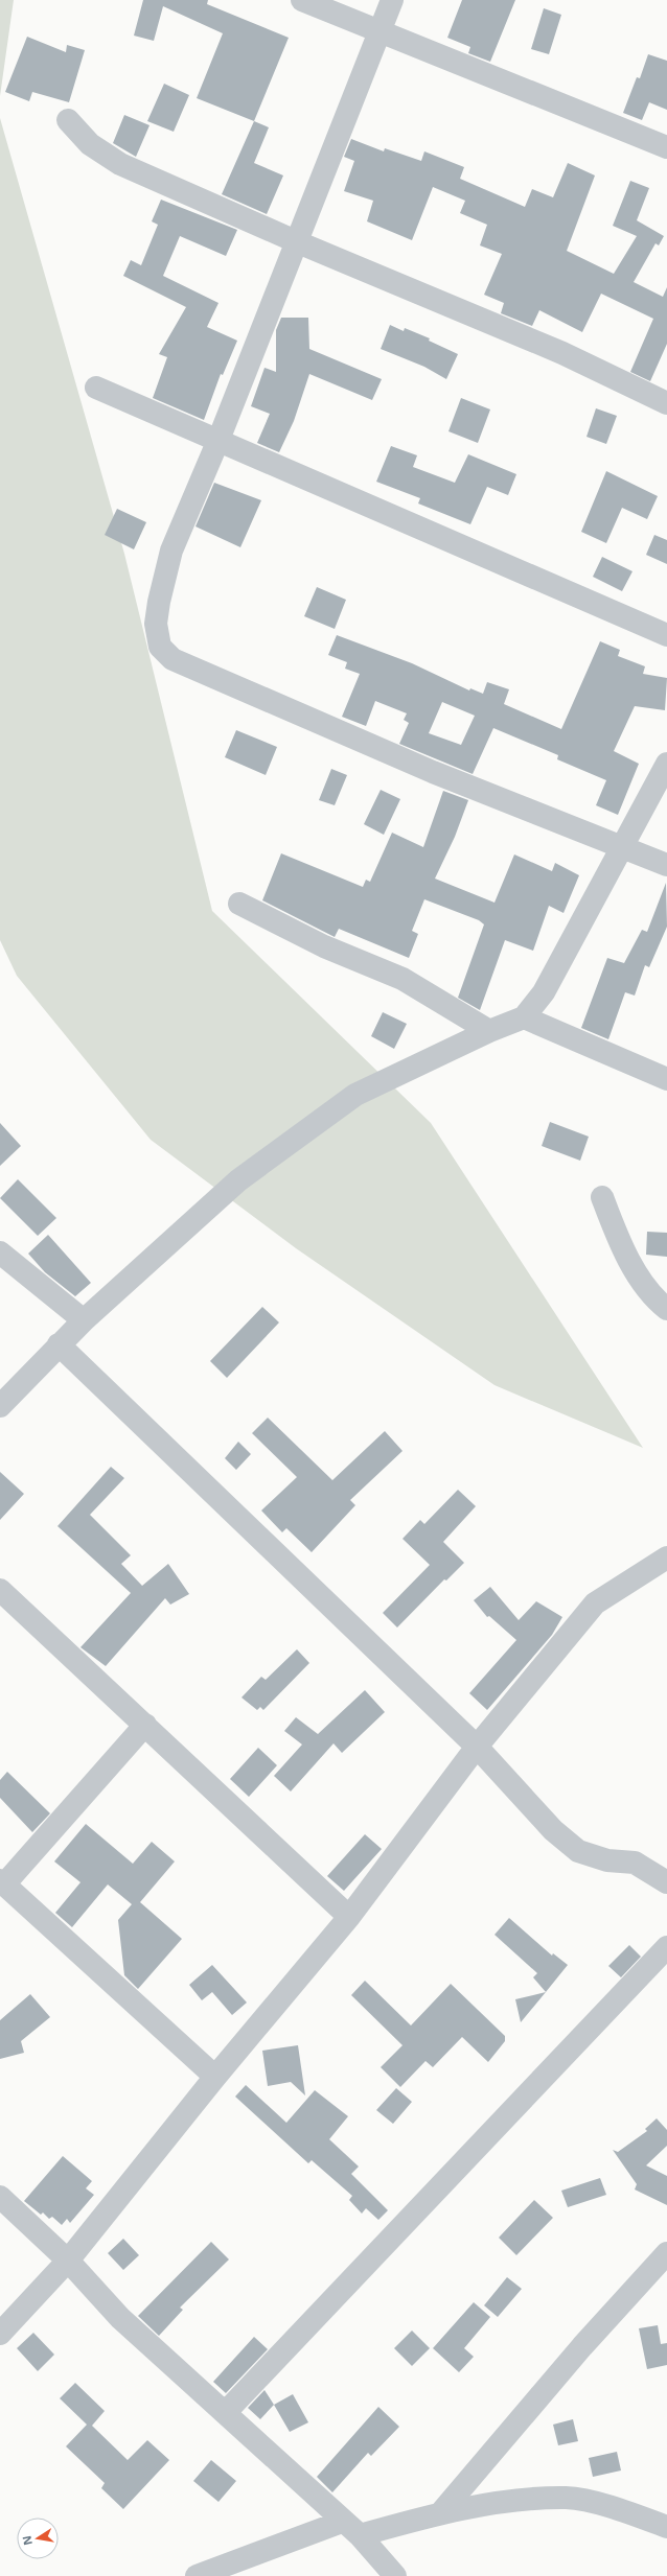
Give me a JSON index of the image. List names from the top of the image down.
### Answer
{
  "north": "left"
}
